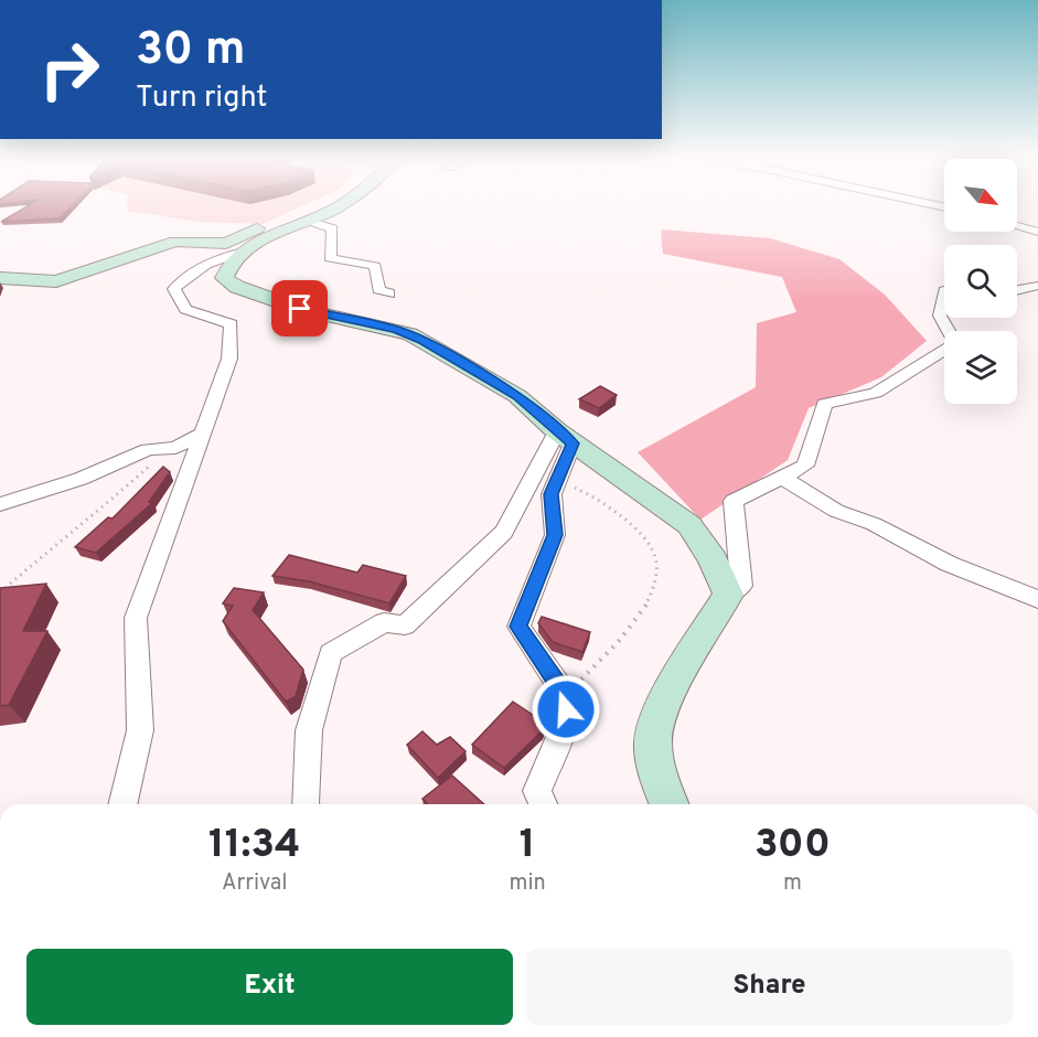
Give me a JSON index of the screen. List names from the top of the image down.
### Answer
{
  "north": "bottom right",
  "page": {
    "turn": ["30 m", "Turn right"],
    "eta": [
      "11:34",
      "Arrival",
      "1",
      "min",
      "300",
      "m"
    ],
    "buttons": ["Exit", "Share"]
  }
}
